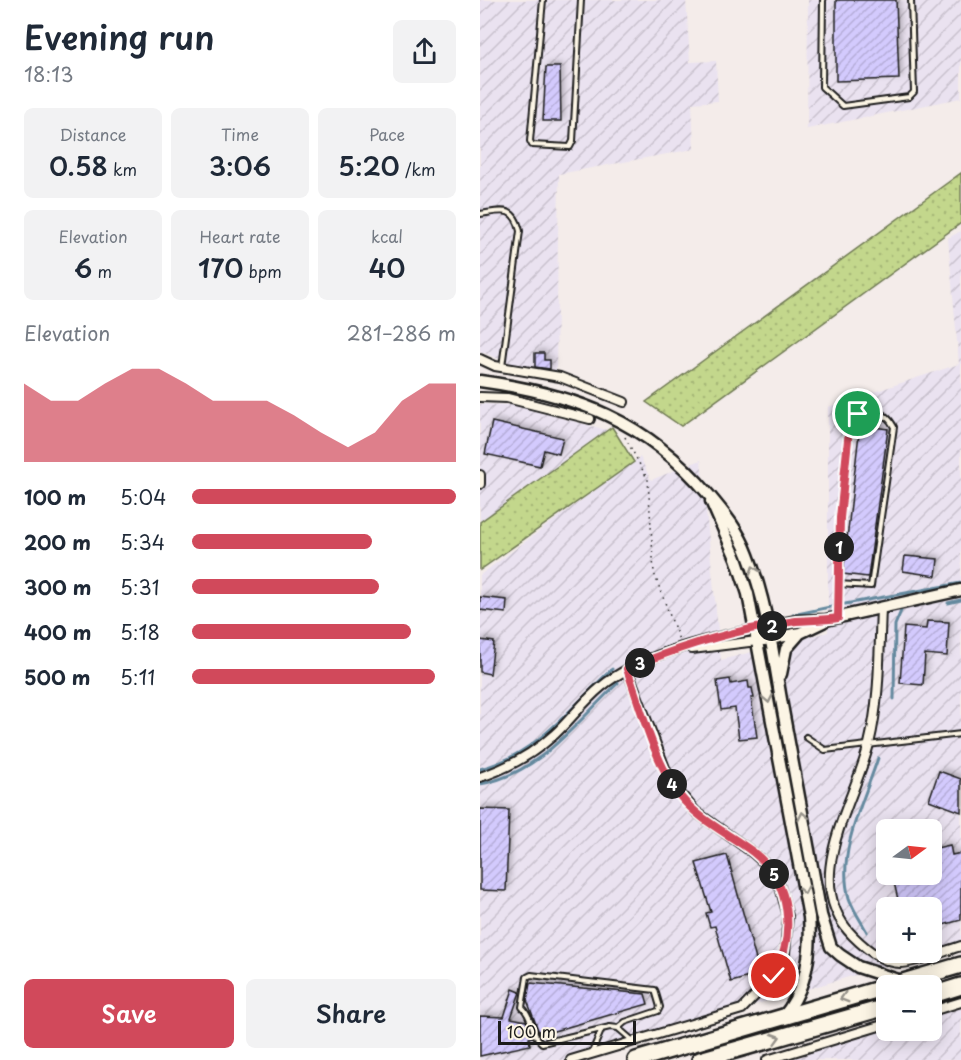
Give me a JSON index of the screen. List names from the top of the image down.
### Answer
{
  "scale_bar": "100 m",
  "north": "right",
  "page": {
    "heading": ["Evening run", "18:13"],
    "stats": [
      ["Distance", "0.58 km"],
      ["Time", "3:06"],
      ["Pace", "5:20 /km"],
      ["Elevation", "6 m"],
      ["Heart rate", "170 bpm"],
      ["kcal", "40"]
    ],
    "chart": ["Elevation", "281–286 m"],
    "list": [
      {
        "name": "100 m",
        "note": "5:04"
      },
      {
        "name": "200 m",
        "note": "5:34"
      },
      {
        "name": "300 m",
        "note": "5:31"
      },
      {
        "name": "400 m",
        "note": "5:18"
      },
      {
        "name": "500 m",
        "note": "5:11"
      }
    ],
    "pins": [
      "1",
      "2",
      "3",
      "4",
      "5"
    ],
    "map_buttons": ["+", "−"],
    "buttons": ["Save", "Share"],
    "scale": "100 m"
  }
}
